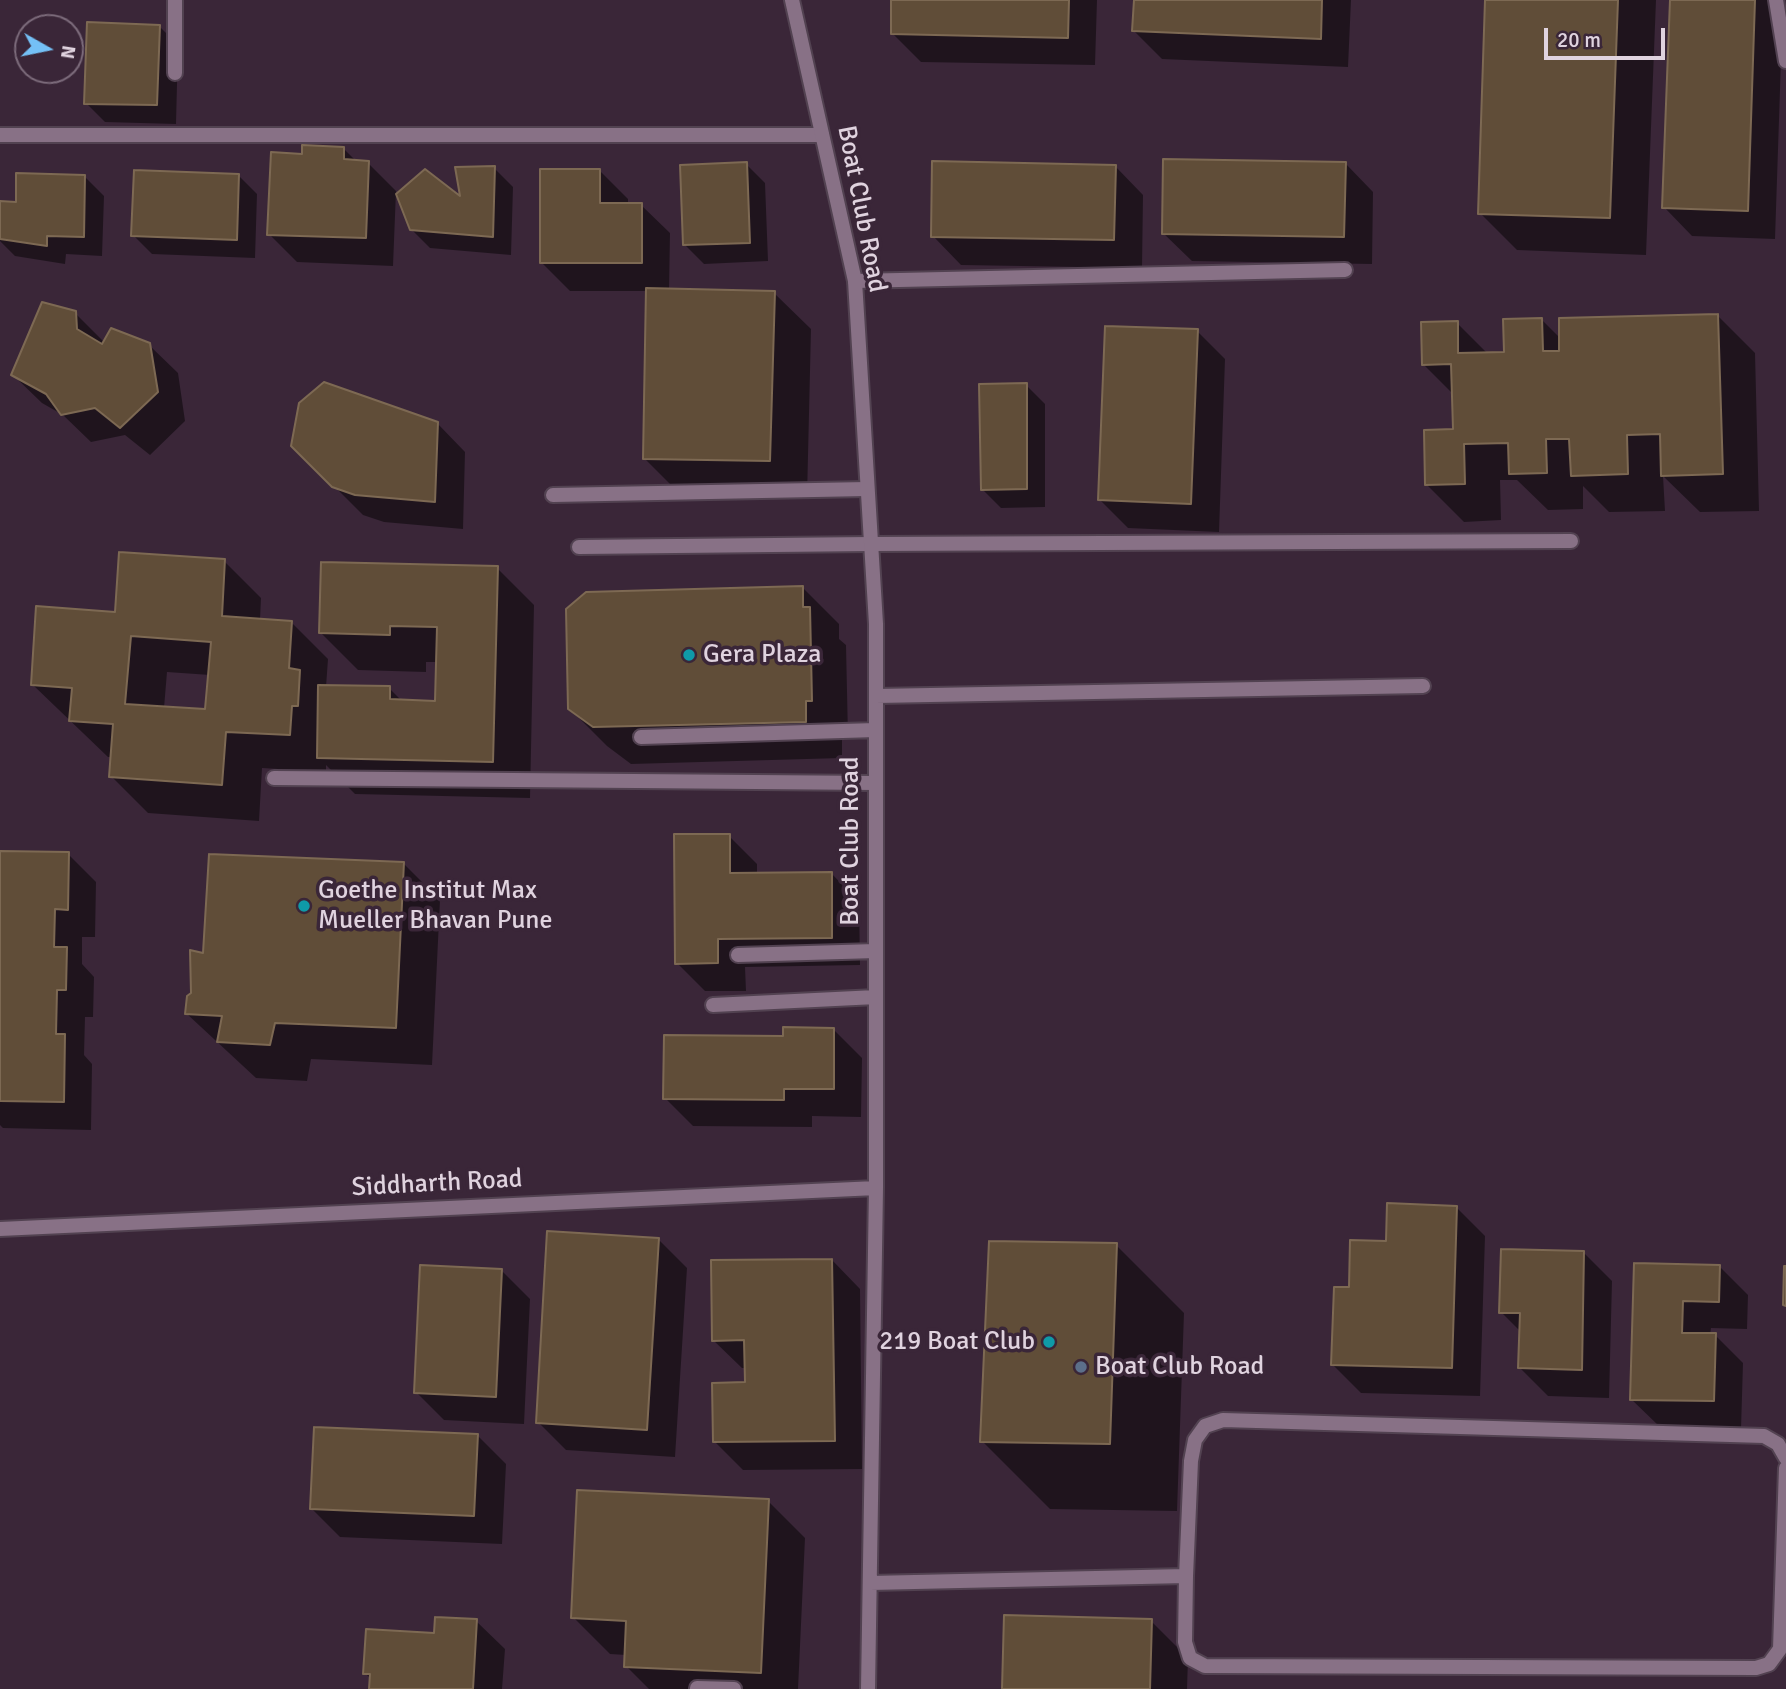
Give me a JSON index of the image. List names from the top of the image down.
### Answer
{
  "streets": {
    "street": ["Boat Club Road", "Siddharth Road"]
  },
  "crossings": [
    ["Boat Club Road", "Siddharth Road"]
  ],
  "places": [
    "Gera Plaza",
    "Goethe Institut Max Mueller Bhavan Pune",
    "219 Boat Club",
    "Boat Club Road"
  ],
  "scale_bar": "20 m",
  "north": "right"
}
